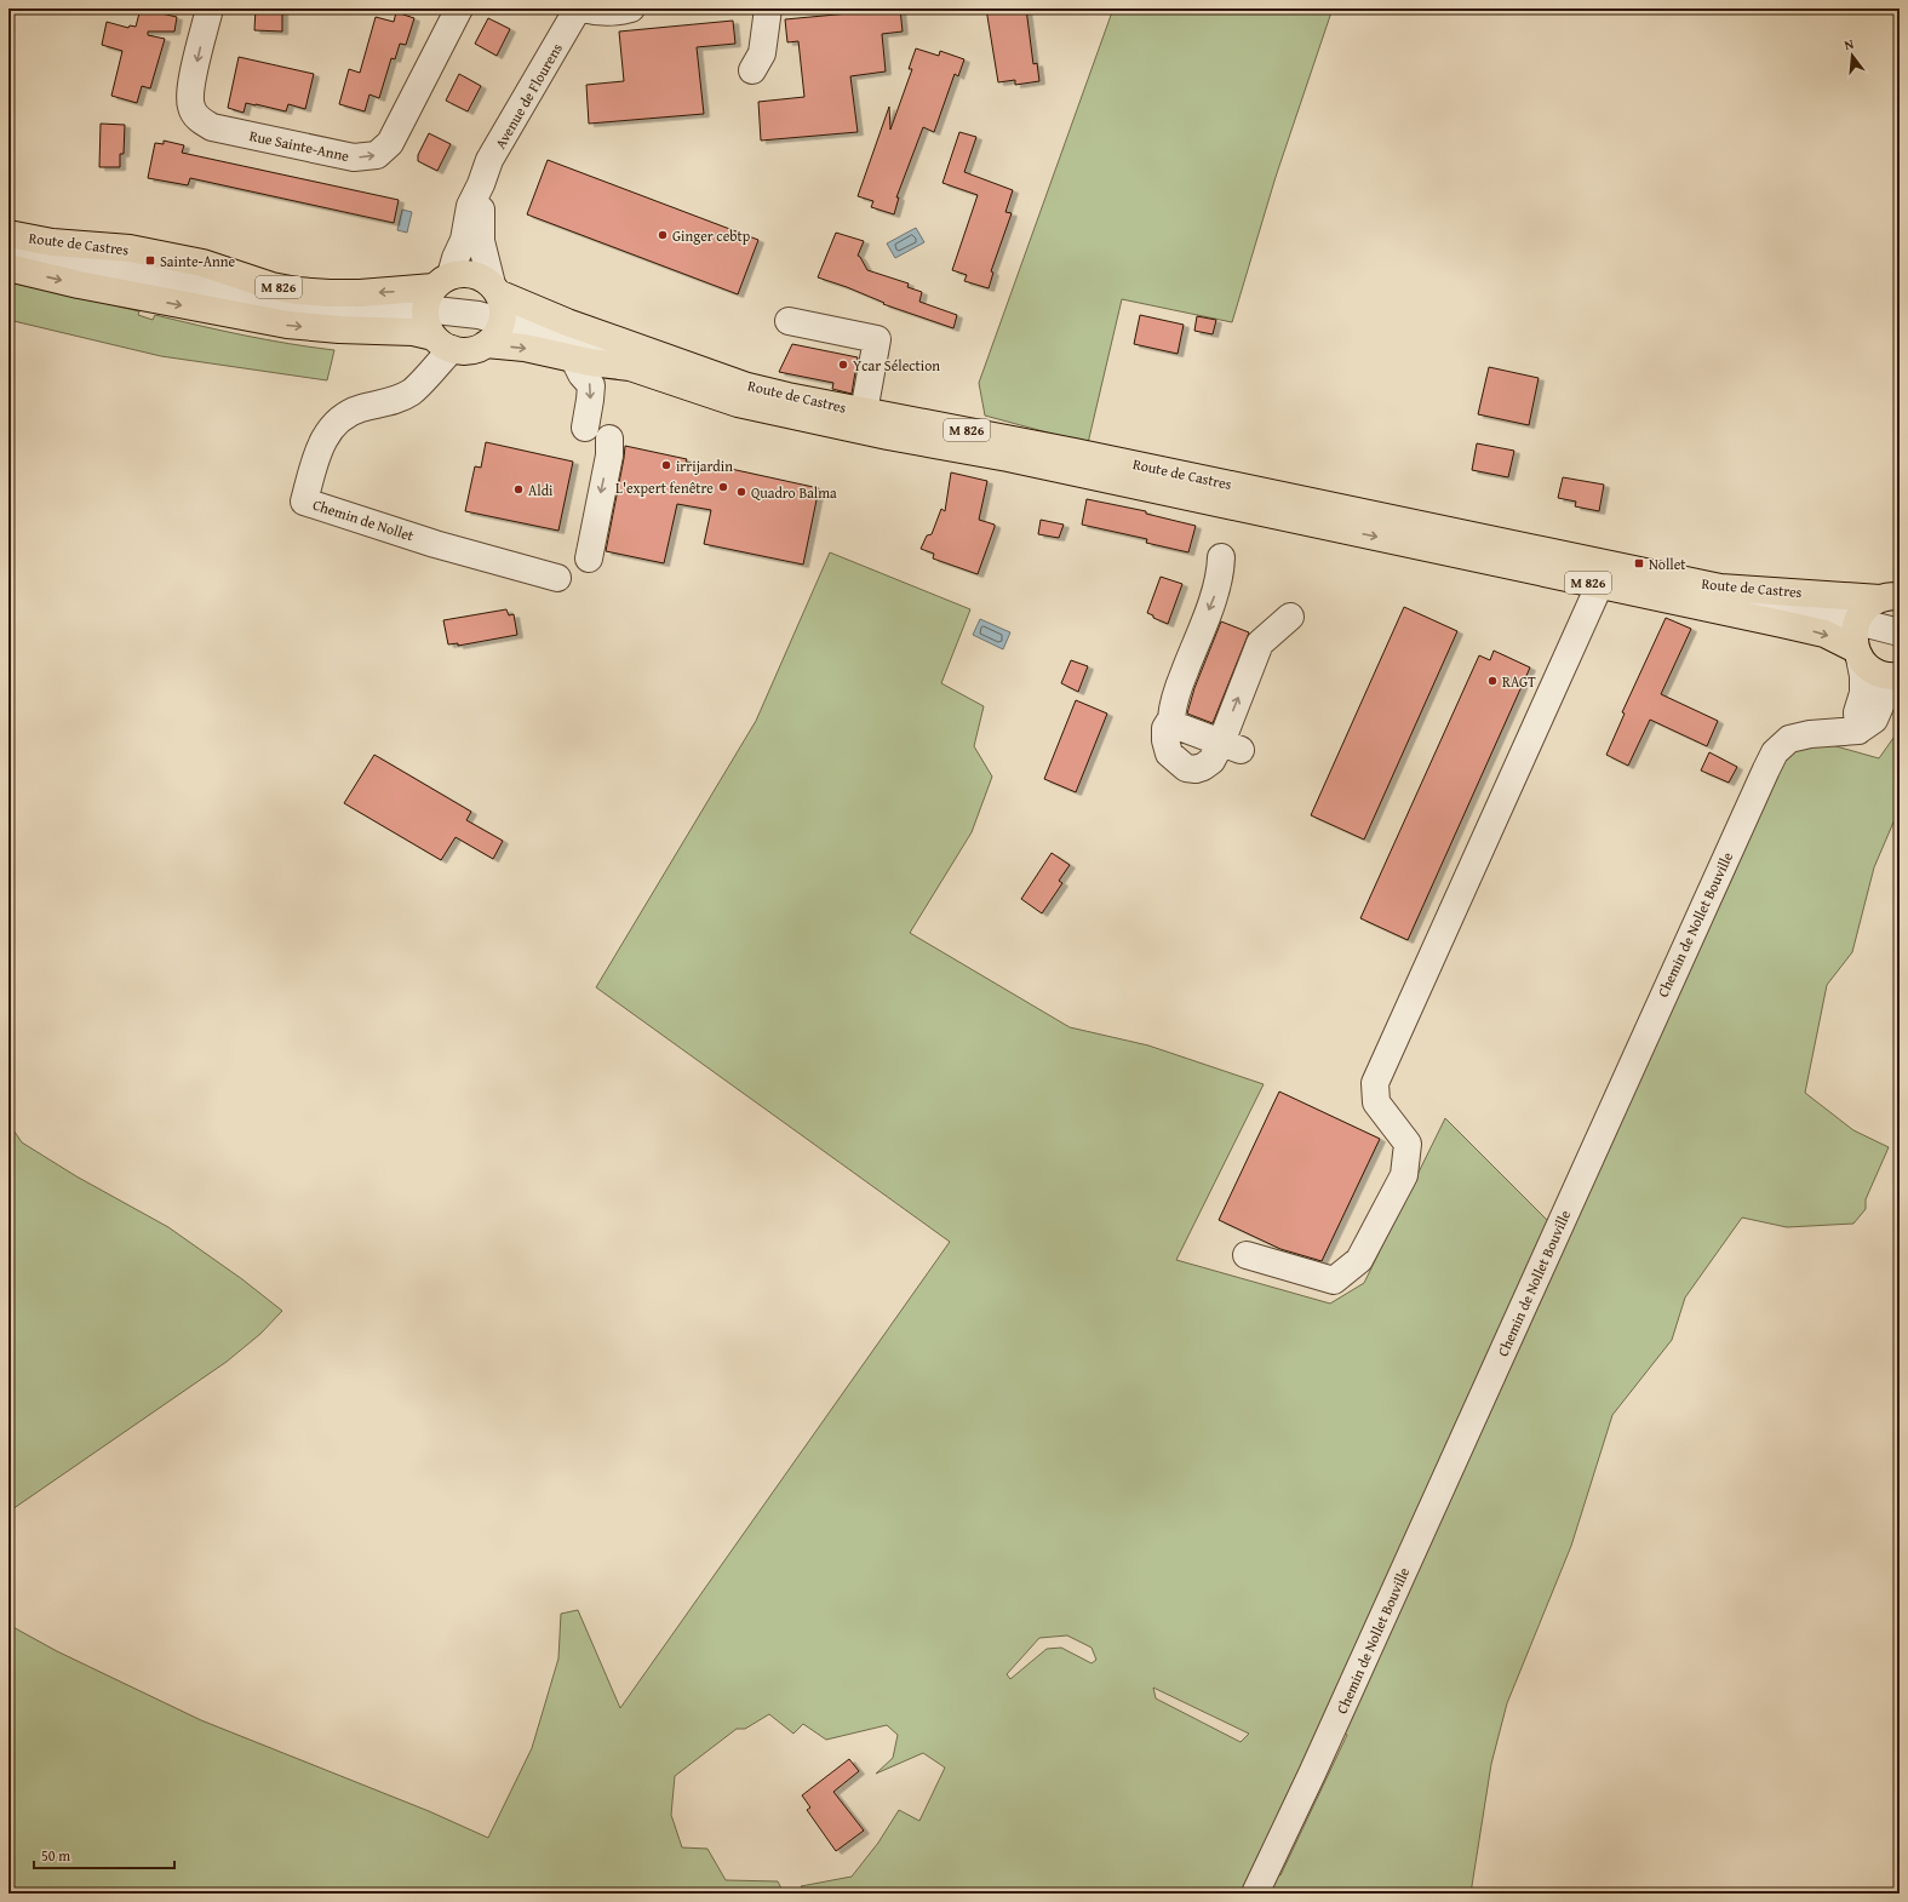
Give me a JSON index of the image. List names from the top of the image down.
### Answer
{
  "streets": {
    "main road": ["Route de Castres", "M 826"],
    "street": [
      "Avenue de Flourens",
      "Rue Sainte-Anne",
      "Chemin de Nollet",
      "Chemin de Nollet Bouville"
    ]
  },
  "crossings": [
    ["Avenue de Flourens", "Route de Castres"],
    ["Avenue de Flourens", "M 826"],
    ["Route de Castres", "M 826"],
    ["M 826", "Chemin de Nollet"]
  ],
  "places": {
    "other": [
      "Ginger cebtp",
      "Ycar Sélection",
      "irrijardin",
      "L'expert fenêtre",
      "Aldi",
      "Quadro Balma",
      "RAGT"
    ],
    "transit": ["Sainte-Anne", "Nollet"]
  },
  "scale_bar": "50 m",
  "north": "top"
}
